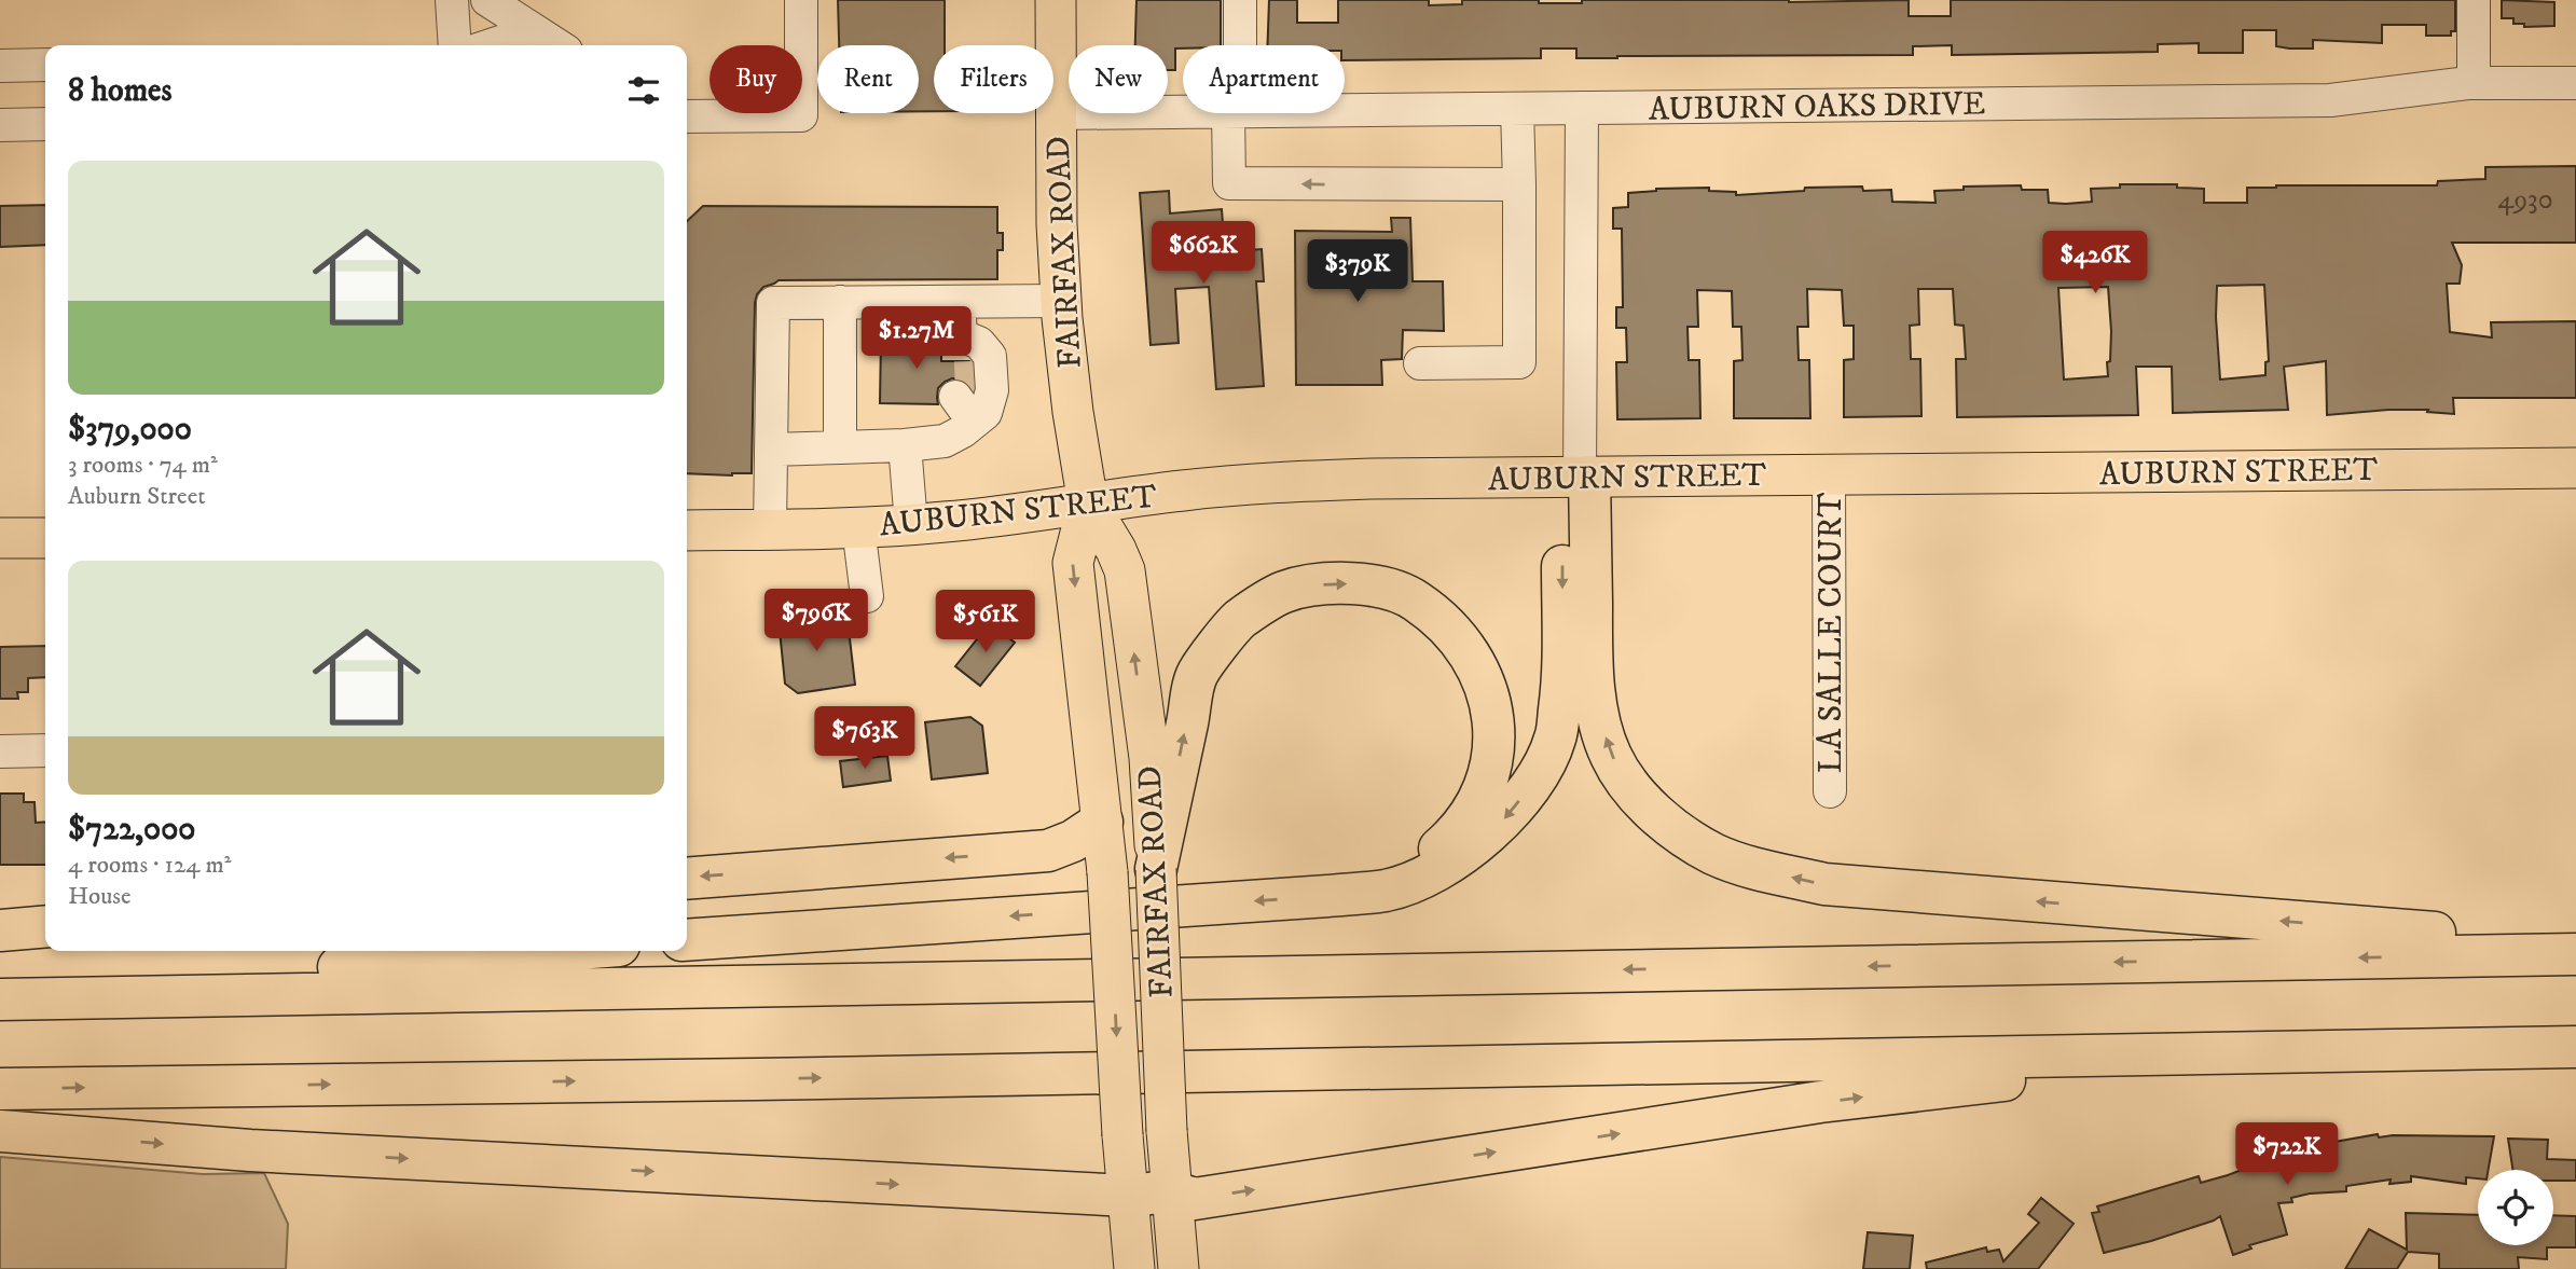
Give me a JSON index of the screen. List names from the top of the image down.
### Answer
{
  "streets": {
    "main road": ["FAIRFAX ROAD", "AUBURN STREET"],
    "street": ["AUBURN OAKS DRIVE", "LA SALLE COURT"]
  },
  "crossings": [
    ["AUBURN OAKS DRIVE", "FAIRFAX ROAD"],
    ["FAIRFAX ROAD", "AUBURN STREET"],
    ["AUBURN STREET", "LA SALLE COURT"]
  ],
  "house_numbers": ["4930"],
  "page": {
    "chip": [
      "Buy",
      "Rent",
      "Filters",
      "New",
      "Apartment"
    ],
    "heading": "8 homes",
    "list": [
      {
        "name": "$379,000",
        "note": "3 rooms · 74 m² · Auburn Street"
      },
      {
        "name": "$722,000",
        "note": "4 rooms · 124 m² · House"
      }
    ],
    "price": [
      "$662K",
      "$426K",
      "$379K",
      "$1.27M",
      "$796K",
      "$561K",
      "$763K",
      "$722K"
    ]
  }
}
